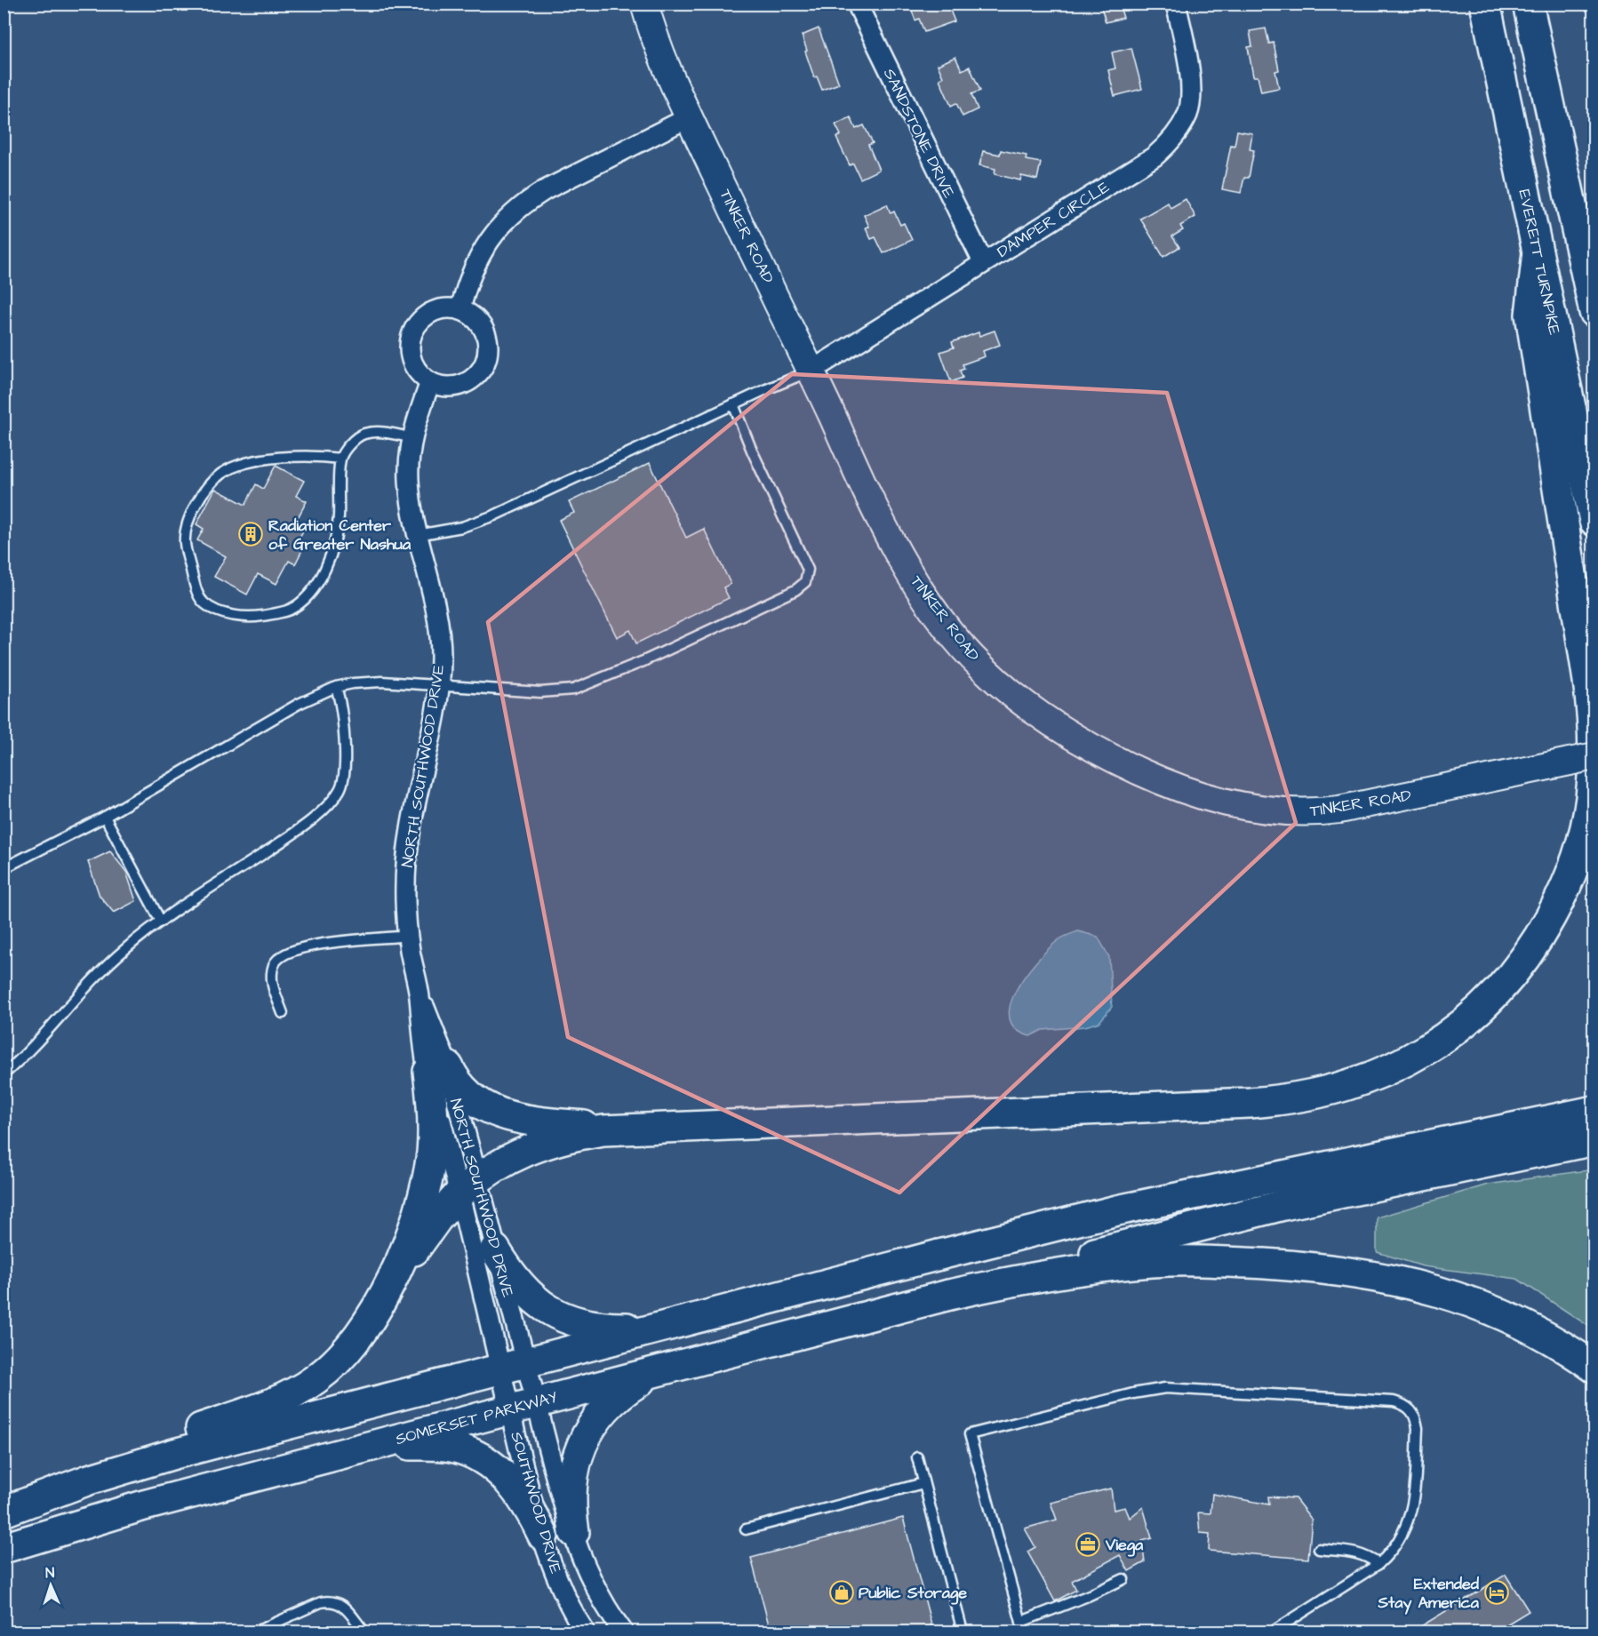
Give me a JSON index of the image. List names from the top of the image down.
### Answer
{
  "streets": {
    "main road": ["EVERETT TURNPIKE", "SOMERSET PARKWAY"],
    "street": [
      "SANDSTONE DRIVE",
      "DAMPER CIRCLE",
      "TINKER ROAD",
      "NORTH SOUTHWOOD DRIVE",
      "SOUTHWOOD DRIVE"
    ]
  },
  "crossings": [
    ["SANDSTONE DRIVE", "DAMPER CIRCLE"],
    ["DAMPER CIRCLE", "TINKER ROAD"],
    ["NORTH SOUTHWOOD DRIVE", "SOMERSET PARKWAY"],
    ["NORTH SOUTHWOOD DRIVE", "SOUTHWOOD DRIVE"],
    ["SOMERSET PARKWAY", "SOUTHWOOD DRIVE"]
  ],
  "places": {
    "building": ["Radiation Center of Greater Nashua"],
    "office": ["Viega"],
    "shop": ["Public Storage"],
    "hotel": ["Extended Stay America"]
  },
  "north": "top"
}
